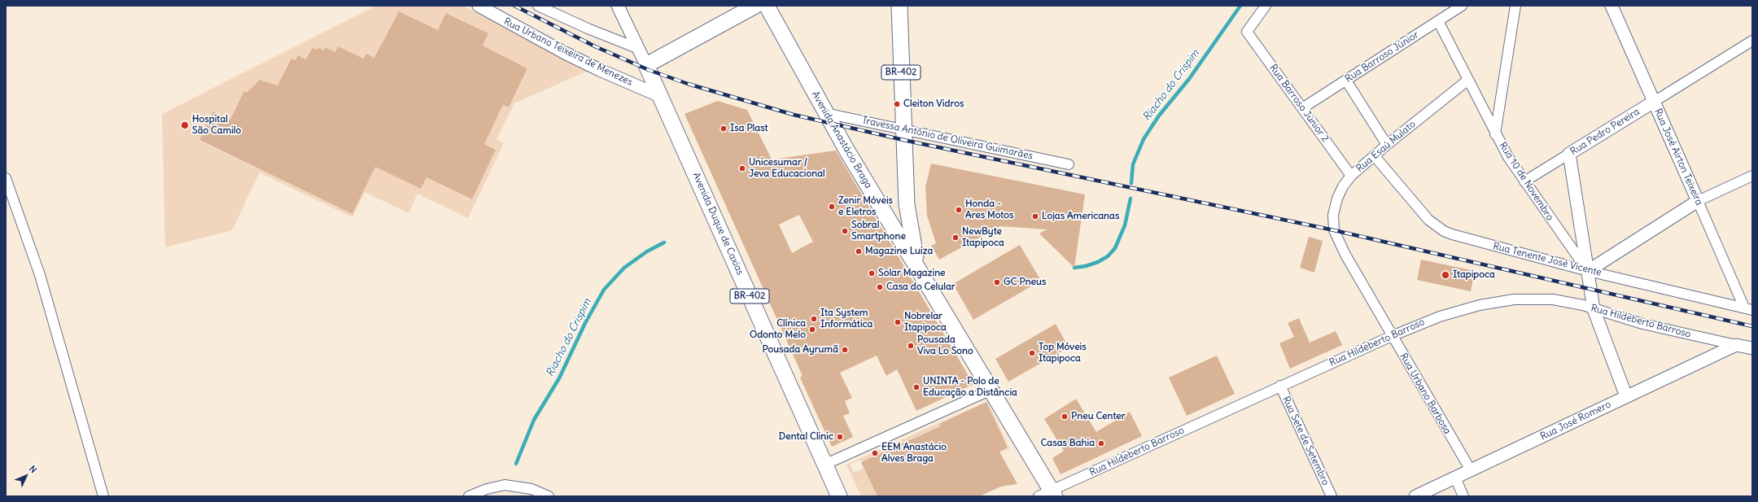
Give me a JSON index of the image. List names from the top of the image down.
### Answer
{
  "streets": {
    "main road": ["BR-402", "Avenida Anastácio Braga", "Avenida Duque de Caxias"],
    "street": [
      "Rua Urbano Teixeira de Menezes",
      "Rua Barroso Júnior",
      "Rua Barroso Júnior 2",
      "Rua Pedro Pereira",
      "Travessa Antônio de Oliveira Guimarães",
      "Rua Esaú Mulato",
      "Rua José Airton Teixeira",
      "Rua 10 de Novembro",
      "Rua Tenente José Vicente",
      "Rua Hildeberto Barroso",
      "Rua Urbano Barbosa",
      "Rua José Romero",
      "Rua Sete de Setembro"
    ]
  },
  "crossings": [
    ["Rua Urbano Teixeira de Menezes", "Avenida Duque de Caxias"],
    ["Rua Barroso Júnior", "Rua Barroso Júnior 2"],
    ["BR-402", "Travessa Antônio de Oliveira Guimarães"],
    ["BR-402", "Avenida Anastácio Braga"],
    ["Rua Barroso Júnior 2", "Rua Esaú Mulato"],
    ["Rua Pedro Pereira", "Rua José Airton Teixeira"],
    ["Rua Pedro Pereira", "Rua 10 de Novembro"],
    ["Travessa Antônio de Oliveira Guimarães", "Avenida Anastácio Braga"],
    ["Avenida Anastácio Braga", "Rua Hildeberto Barroso"],
    ["Rua Esaú Mulato", "Rua Tenente José Vicente"],
    ["Rua Esaú Mulato", "Rua Urbano Barbosa"],
    ["Rua José Airton Teixeira", "Rua Tenente José Vicente"],
    ["Rua 10 de Novembro", "Rua Tenente José Vicente"],
    ["Rua Hildeberto Barroso", "Rua Urbano Barbosa"],
    ["Rua Hildeberto Barroso", "Rua José Romero"],
    ["Rua Hildeberto Barroso", "Rua Sete de Setembro"],
    ["Rua Urbano Barbosa", "Rua José Romero"]
  ],
  "water": ["Riacho do Crispim"],
  "places": [
    "Cleiton Vidros",
    "Hospital São Camilo",
    "Isa Plast",
    "Unicesumar / Jeva Educacional",
    "Zenir Móveis e Eletros",
    "Honda - Ares Motos",
    "Lojas Americanas",
    "Sobral Smartphone",
    "NewByte Itapipoca",
    "Magazine Luiza",
    "Solar Magazine",
    "Itapipoca",
    "GC Pneus",
    "Casa do Celular",
    "Ita System Informática",
    "Nobrelar Itapipoca",
    "Clínica Odonto Melo",
    "Pousada Viva Lo Sono",
    "Pousada Ayrumã",
    "Top Móveis Itapipoca",
    "UNINTA - Polo de Educação a Distância",
    "Pneu Center",
    "Dental Clinic",
    "Casas Bahia",
    "EEM Anastácio Alves Braga"
  ],
  "north": "top right"
}
